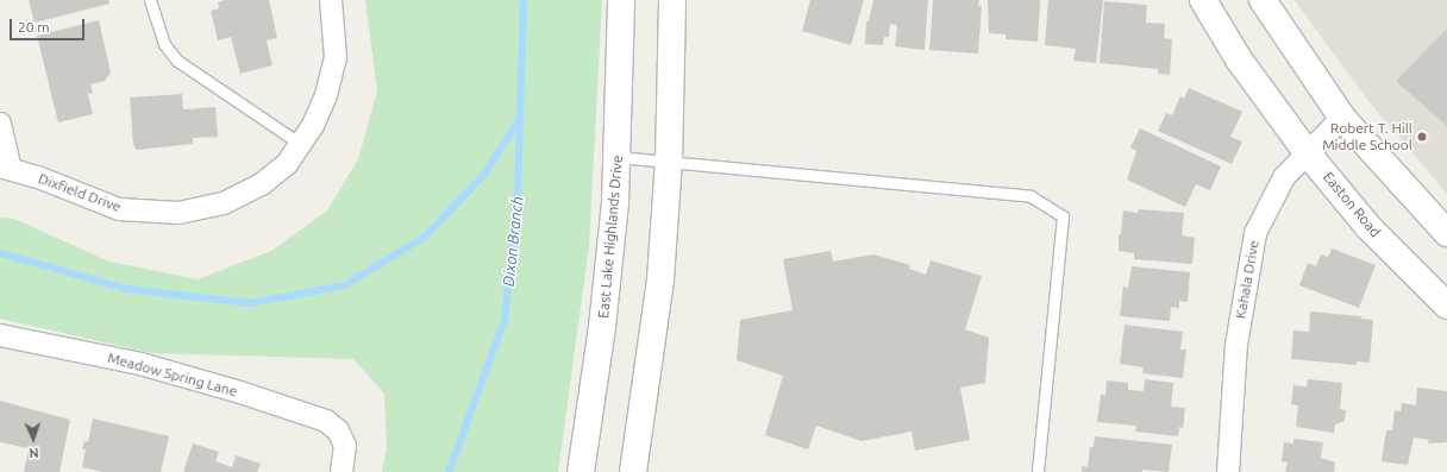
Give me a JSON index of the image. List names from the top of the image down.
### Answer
{
  "streets": {
    "main road": ["Easton Road", "East Lake Highlands Drive"],
    "street": ["Dixfield Drive", "Kahala Drive", "Meadow Spring Lane"]
  },
  "crossings": [
    ["Easton Road", "Kahala Drive"]
  ],
  "water": ["Dixon Branch"],
  "places": ["Robert T. Hill Middle School"],
  "scale_bar": "20 m",
  "north": "bottom"
}
